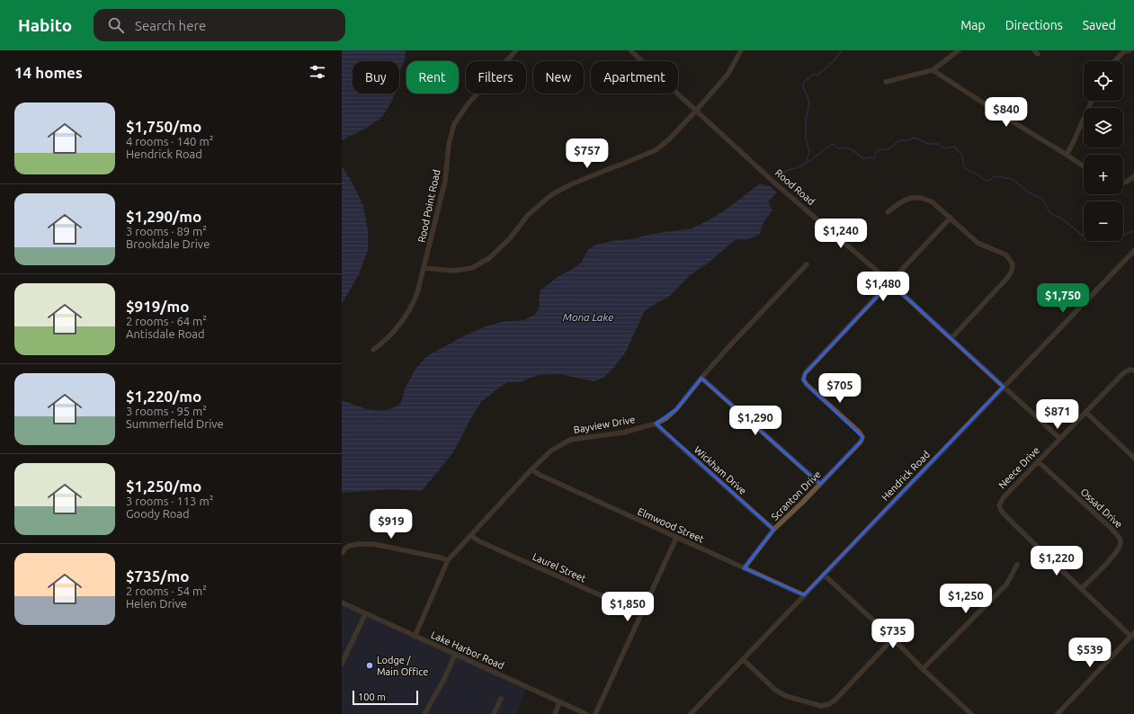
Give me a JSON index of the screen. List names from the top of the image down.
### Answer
{
  "streets": {
    "street": [
      "Rood Road",
      "Rood Point Road",
      "Bayview Drive",
      "Neece Drive",
      "Wickham Drive",
      "Hendrick Road",
      "Scranton Drive",
      "Ossad Drive",
      "Elmwood Street",
      "Laurel Street",
      "Lake Harbor Road"
    ]
  },
  "crossings": [
    ["Rood Road", "Neece Drive"],
    ["Rood Road", "Hendrick Road"],
    ["Rood Road", "Scranton Drive"],
    ["Bayview Drive", "Wickham Drive"],
    ["Bayview Drive", "Elmwood Street"],
    ["Bayview Drive", "Laurel Street"],
    ["Bayview Drive", "Lake Harbor Road"],
    ["Neece Drive", "Ossad Drive"],
    ["Wickham Drive", "Scranton Drive"],
    ["Hendrick Road", "Elmwood Street"],
    ["Scranton Drive", "Elmwood Street"]
  ],
  "water": ["Mona Lake"],
  "places": ["Lodge / Main Office"],
  "scale_bar": "100 m",
  "page": {
    "header": "Habito",
    "search": "Search here",
    "nav": ["Map", "Directions", "Saved"],
    "heading": "14 homes",
    "map_buttons": ["+", "−"],
    "chip": [
      "Buy",
      "Rent",
      "Filters",
      "New",
      "Apartment"
    ],
    "list": [
      {
        "name": "$1,750/mo",
        "note": "4 rooms · 140 m² · Hendrick Road"
      },
      {
        "name": "$1,290/mo",
        "note": "3 rooms · 89 m² · Brookdale Drive"
      },
      {
        "name": "$919/mo",
        "note": "2 rooms · 64 m² · Antisdale Road"
      },
      {
        "name": "$1,220/mo",
        "note": "3 rooms · 95 m² · Summerfield Drive"
      },
      {
        "name": "$1,250/mo",
        "note": "3 rooms · 113 m² · Goody Road"
      },
      {
        "name": "$735/mo",
        "note": "2 rooms · 54 m² · Helen Drive"
      }
    ],
    "price": [
      "$840",
      "$757",
      "$1,240",
      "$1,480",
      "$1,750",
      "$705",
      "$871",
      "$1,290",
      "$919",
      "$1,220",
      "$1,250",
      "$1,850",
      "$735",
      "$539"
    ],
    "scale": "100 m"
  }
}
